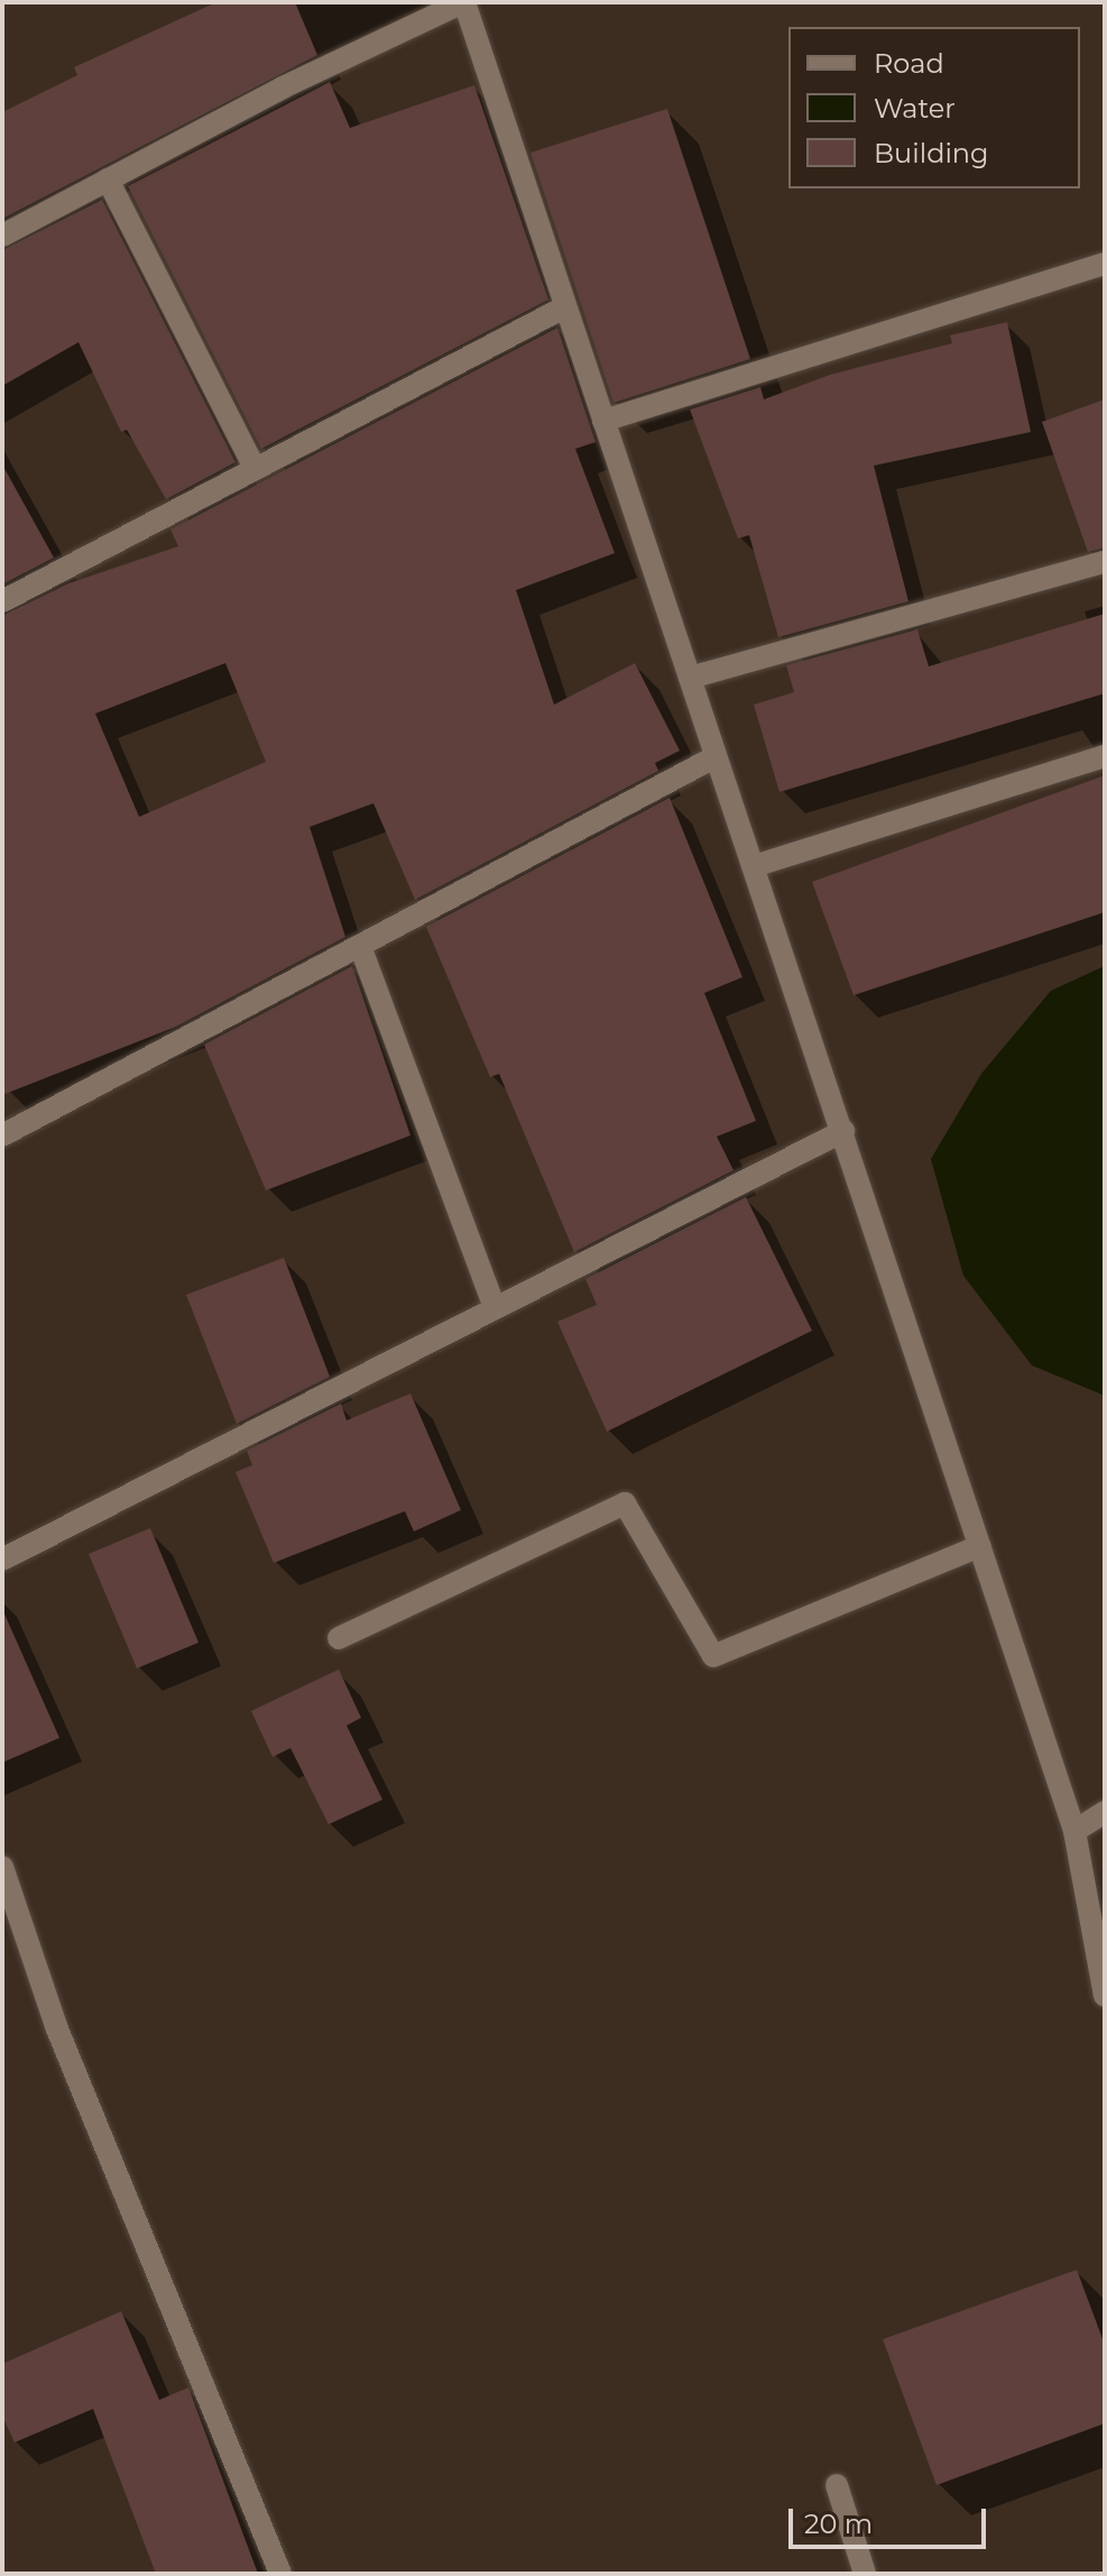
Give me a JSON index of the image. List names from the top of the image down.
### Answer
{
  "legend": ["Road", "Water", "Building"],
  "scale_bar": "20 m"
}
